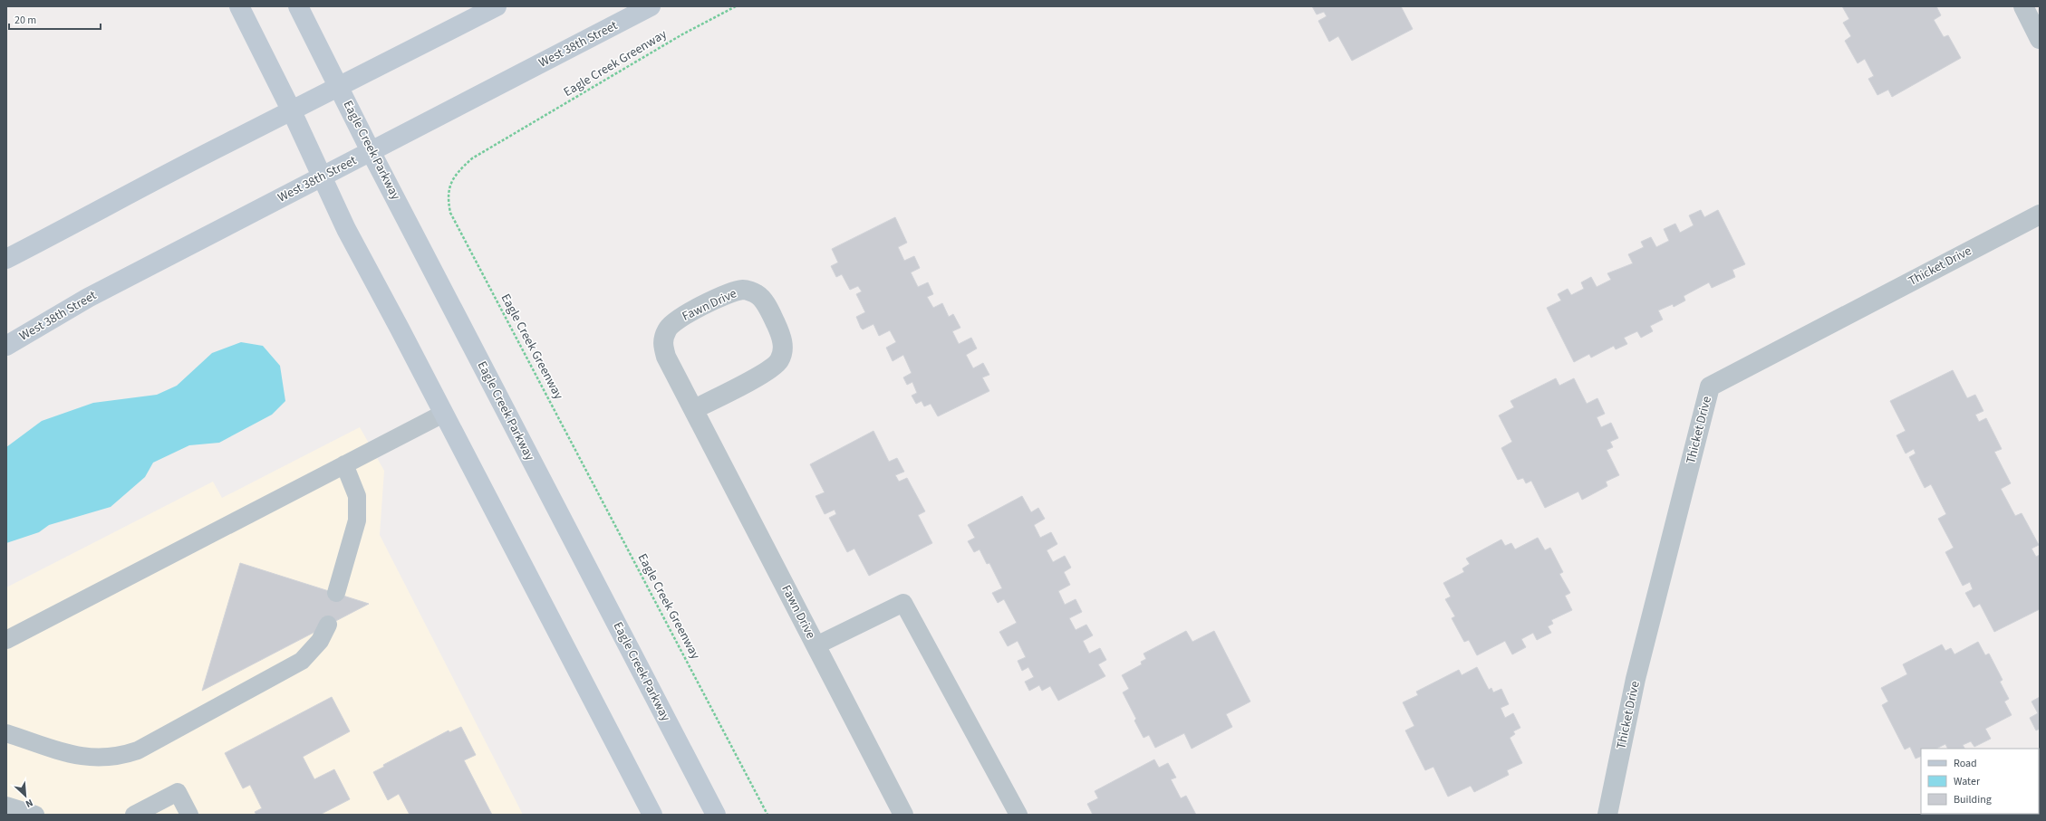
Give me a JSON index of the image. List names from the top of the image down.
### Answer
{
  "streets": {
    "main road": ["West 38th Street", "Eagle Creek Parkway"],
    "street": ["Thicket Drive", "Fawn Drive"],
    "path": ["Eagle Creek Greenway"]
  },
  "crossings": [
    ["West 38th Street", "Eagle Creek Parkway"]
  ],
  "legend": ["Road", "Water", "Building"],
  "scale_bar": "20 m",
  "north": "bottom right"
}
